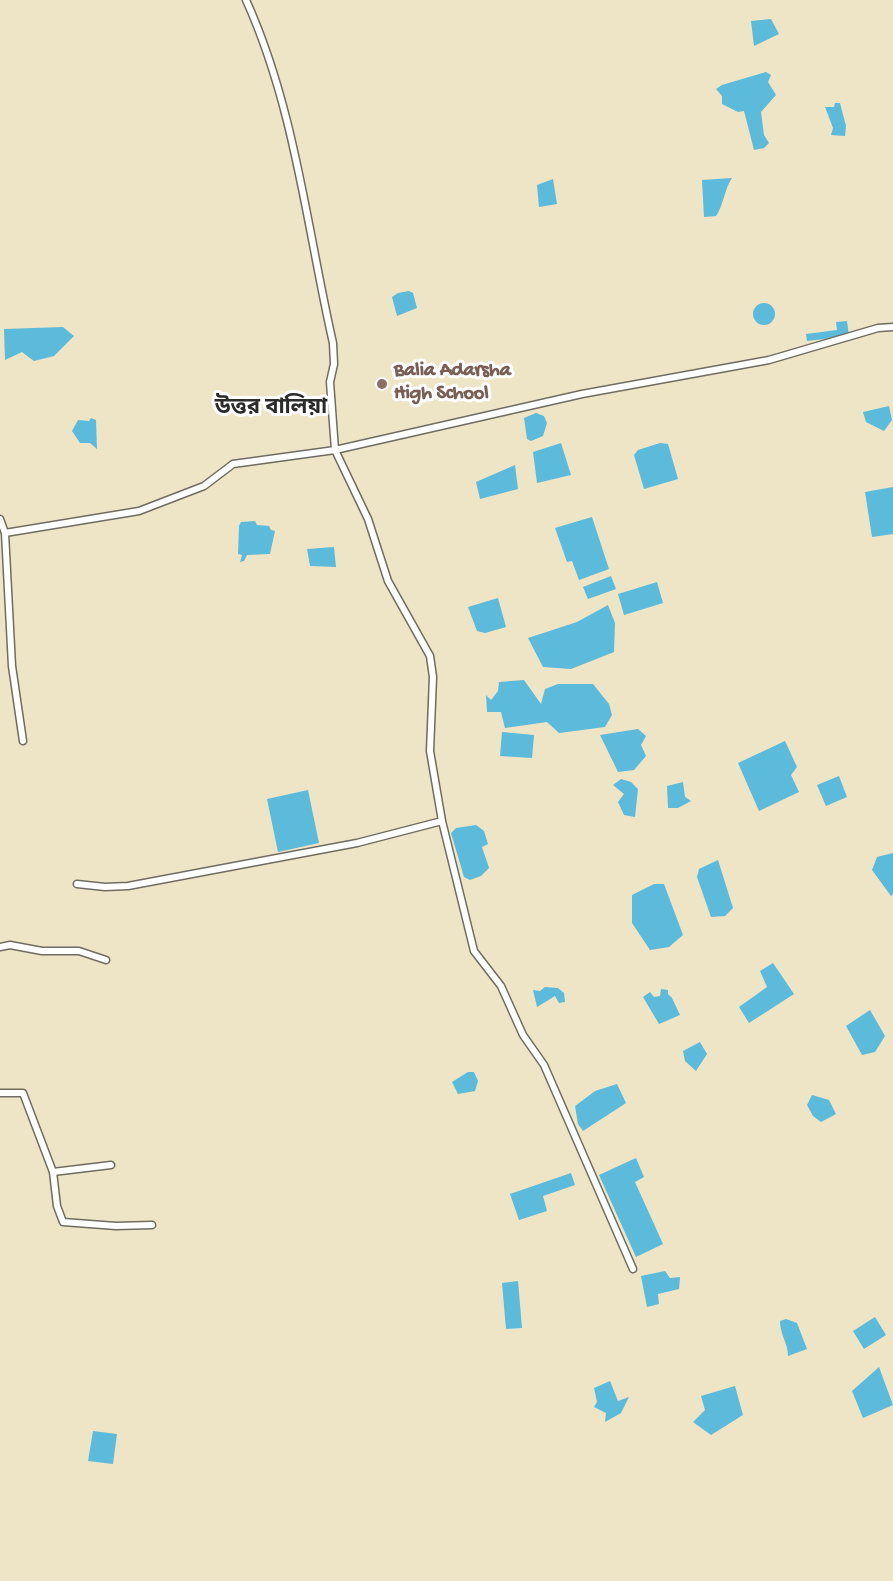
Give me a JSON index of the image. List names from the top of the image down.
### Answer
{
  "districts": ["উত্তর বালিয়া"],
  "places": ["Balia Adarsha High School"]
}
